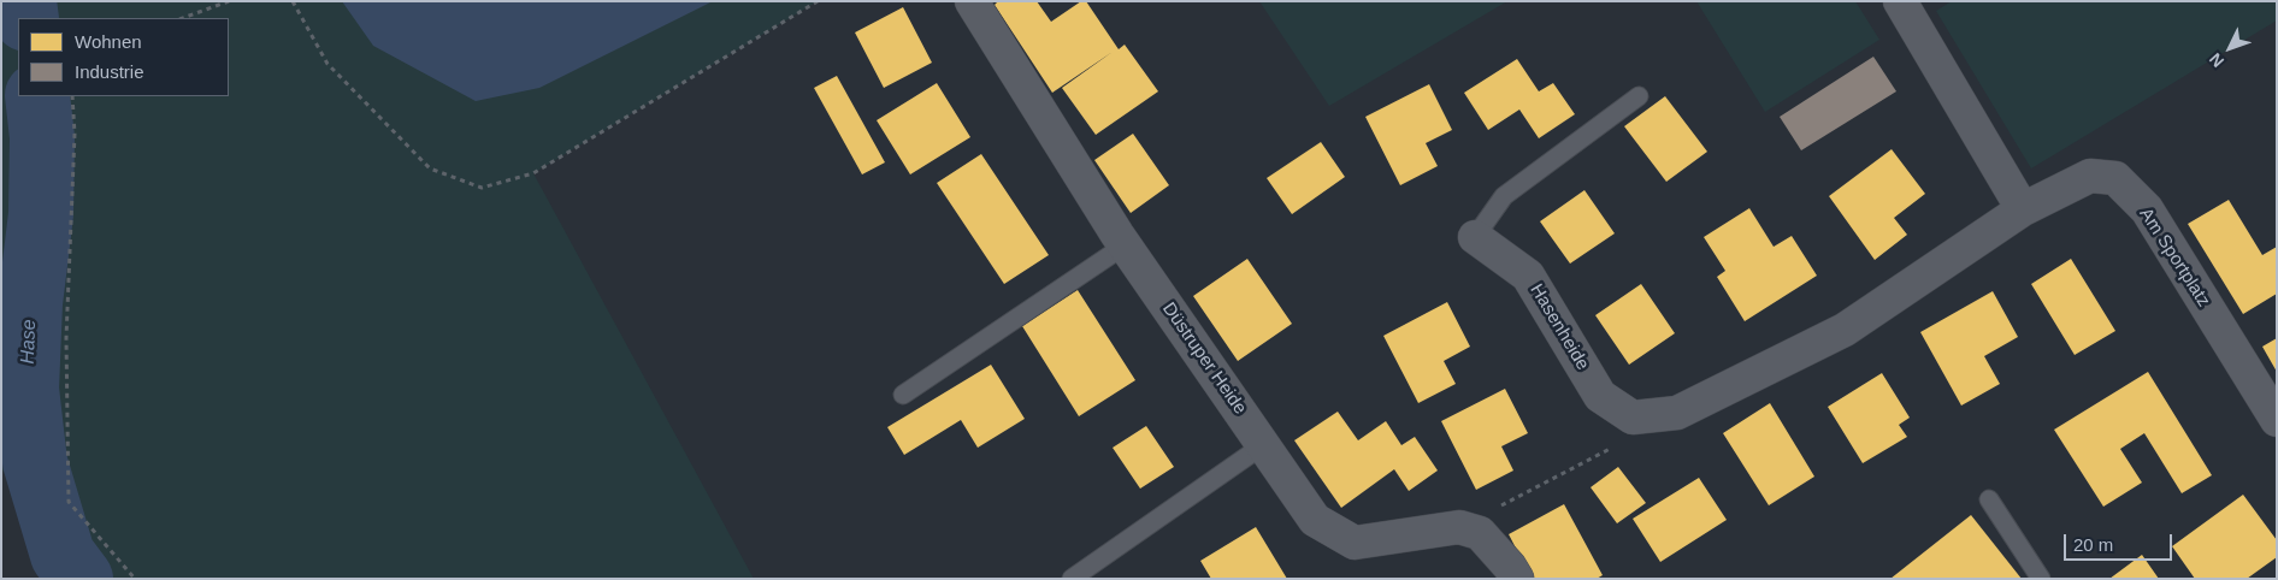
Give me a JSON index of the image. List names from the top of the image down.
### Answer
{
  "streets": {
    "street": ["Am Sportplatz", "Hasenheide", "Düstruper Heide"]
  },
  "crossings": [
    ["Am Sportplatz", "Hasenheide"]
  ],
  "water": ["Hase"],
  "legend": ["Wohnen", "Industrie"],
  "scale_bar": "20 m",
  "north": "bottom left"
}
